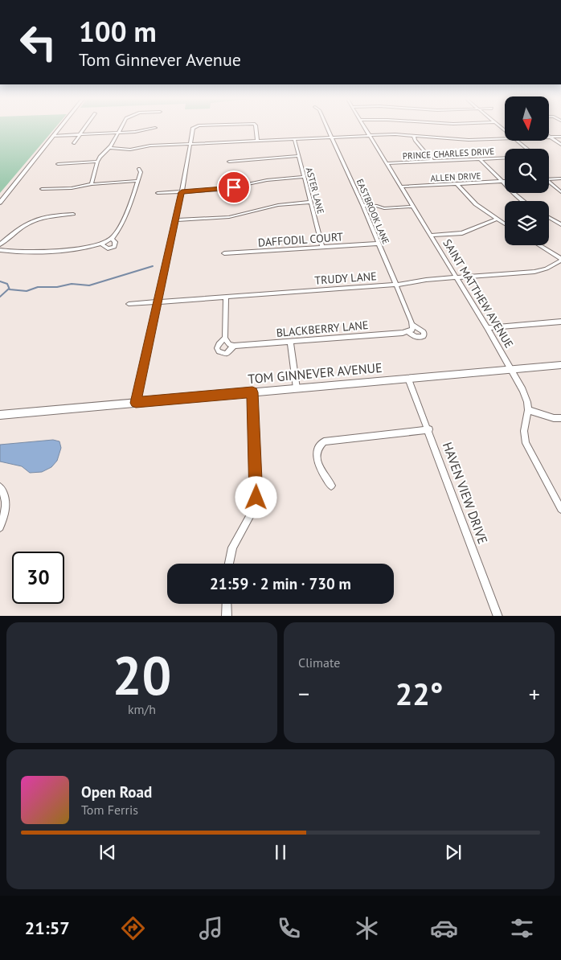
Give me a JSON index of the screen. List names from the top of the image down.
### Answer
{
  "streets": {
    "main road": ["TOM GINNEVER AVENUE"],
    "street": [
      "PRINCE CHARLES DRIVE",
      "ALLEN DRIVE",
      "ASTER LANE",
      "EASTBROOK LANE",
      "DAFFODIL COURT",
      "TRUDY LANE",
      "SAINT MATTHEW AVENUE",
      "BLACKBERRY LANE",
      "HAVEN VIEW DRIVE"
    ]
  },
  "crossings": [
    ["PRINCE CHARLES DRIVE", "SAINT MATTHEW AVENUE"],
    ["ALLEN DRIVE", "SAINT MATTHEW AVENUE"],
    ["ASTER LANE", "DAFFODIL COURT"],
    ["EASTBROOK LANE", "DAFFODIL COURT"],
    ["EASTBROOK LANE", "TRUDY LANE"],
    ["EASTBROOK LANE", "BLACKBERRY LANE"],
    ["TRUDY LANE", "SAINT MATTHEW AVENUE"],
    ["SAINT MATTHEW AVENUE", "TOM GINNEVER AVENUE"],
    ["TOM GINNEVER AVENUE", "HAVEN VIEW DRIVE"]
  ],
  "north": "bottom",
  "page": {
    "turn": ["100 m", "Tom Ginnever Avenue"],
    "limit": "30",
    "trip": "21:59 · 2 min · 730 m",
    "tile": [
      ["20", "km/h"],
      "Climate"
    ],
    "heat": ["−", "22°", "+"],
    "song": ["Open Road", "Tom Ferris"],
    "tabs": "21:57"
  }
}
